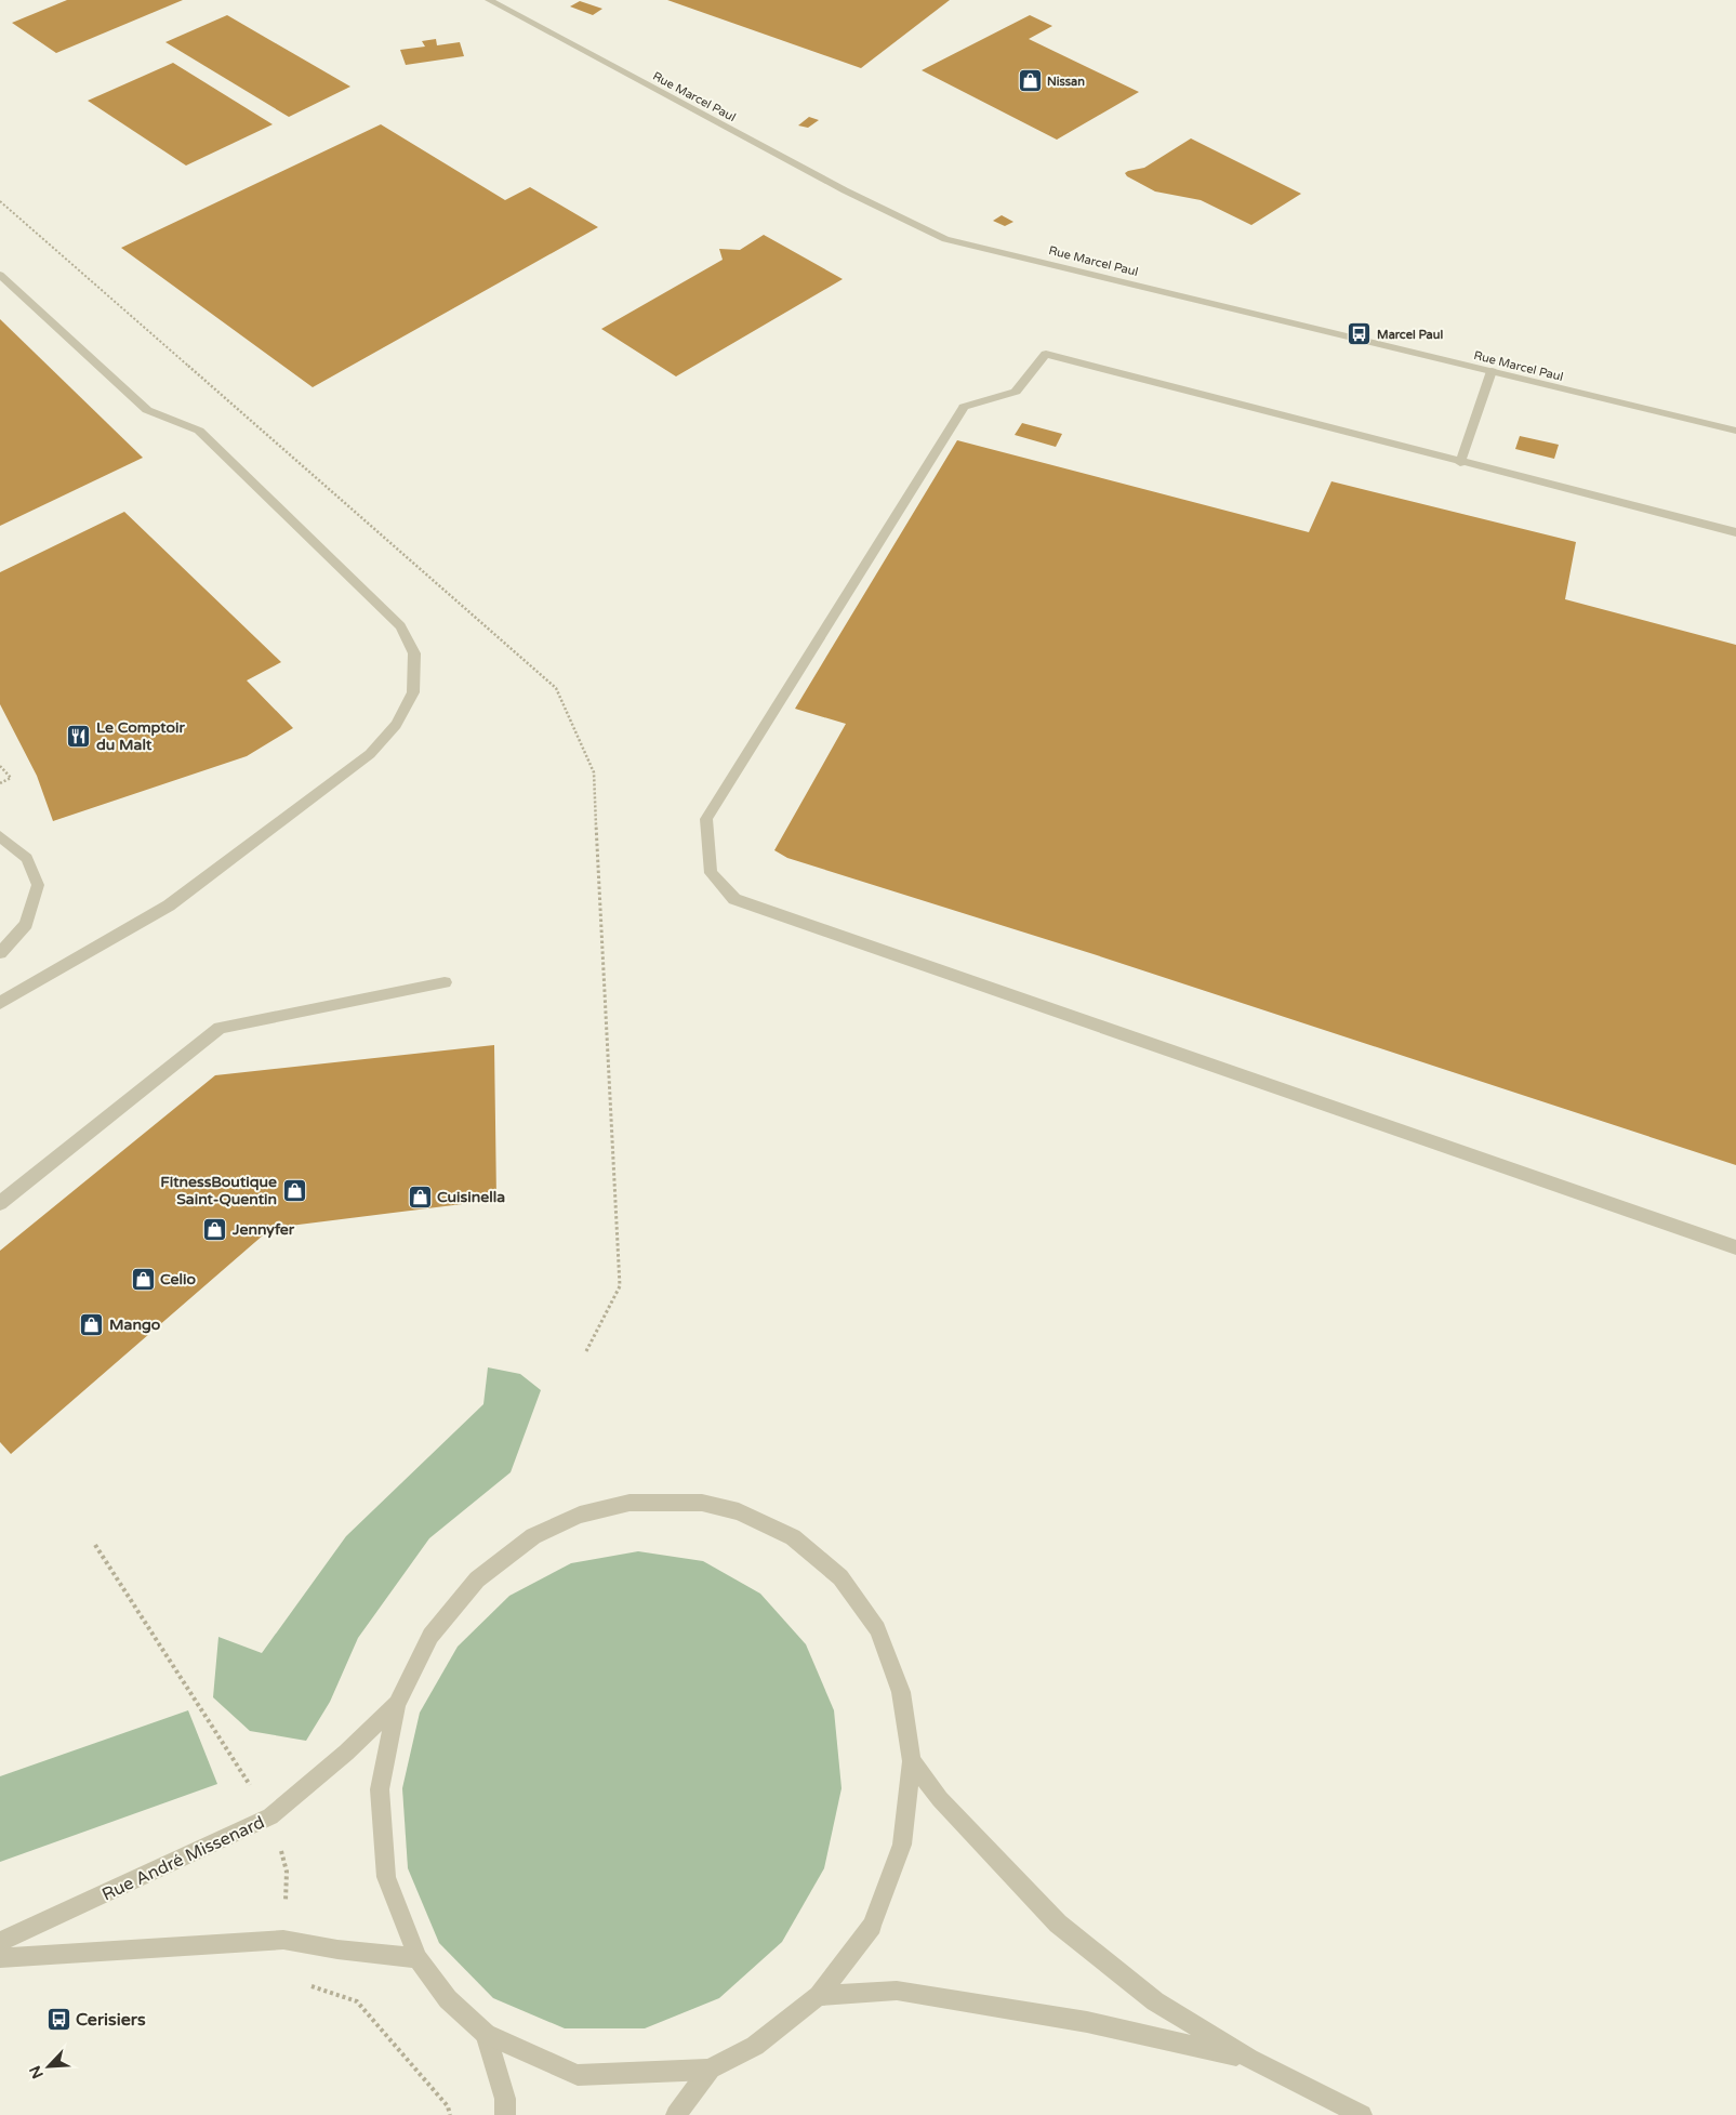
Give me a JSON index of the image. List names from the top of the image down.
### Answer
{
  "streets": {
    "street": ["Rue Marcel Paul", "Rue André Missenard"]
  },
  "places": {
    "shop": [
      "Nissan",
      "FitnessBoutique Saint-Quentin",
      "Cuisinella",
      "Jennyfer",
      "Celio",
      "Mango"
    ],
    "bus stop": ["Marcel Paul", "Cerisiers"],
    "restaurant": ["Le Comptoir du Malt"]
  },
  "north": "bottom left"
}
